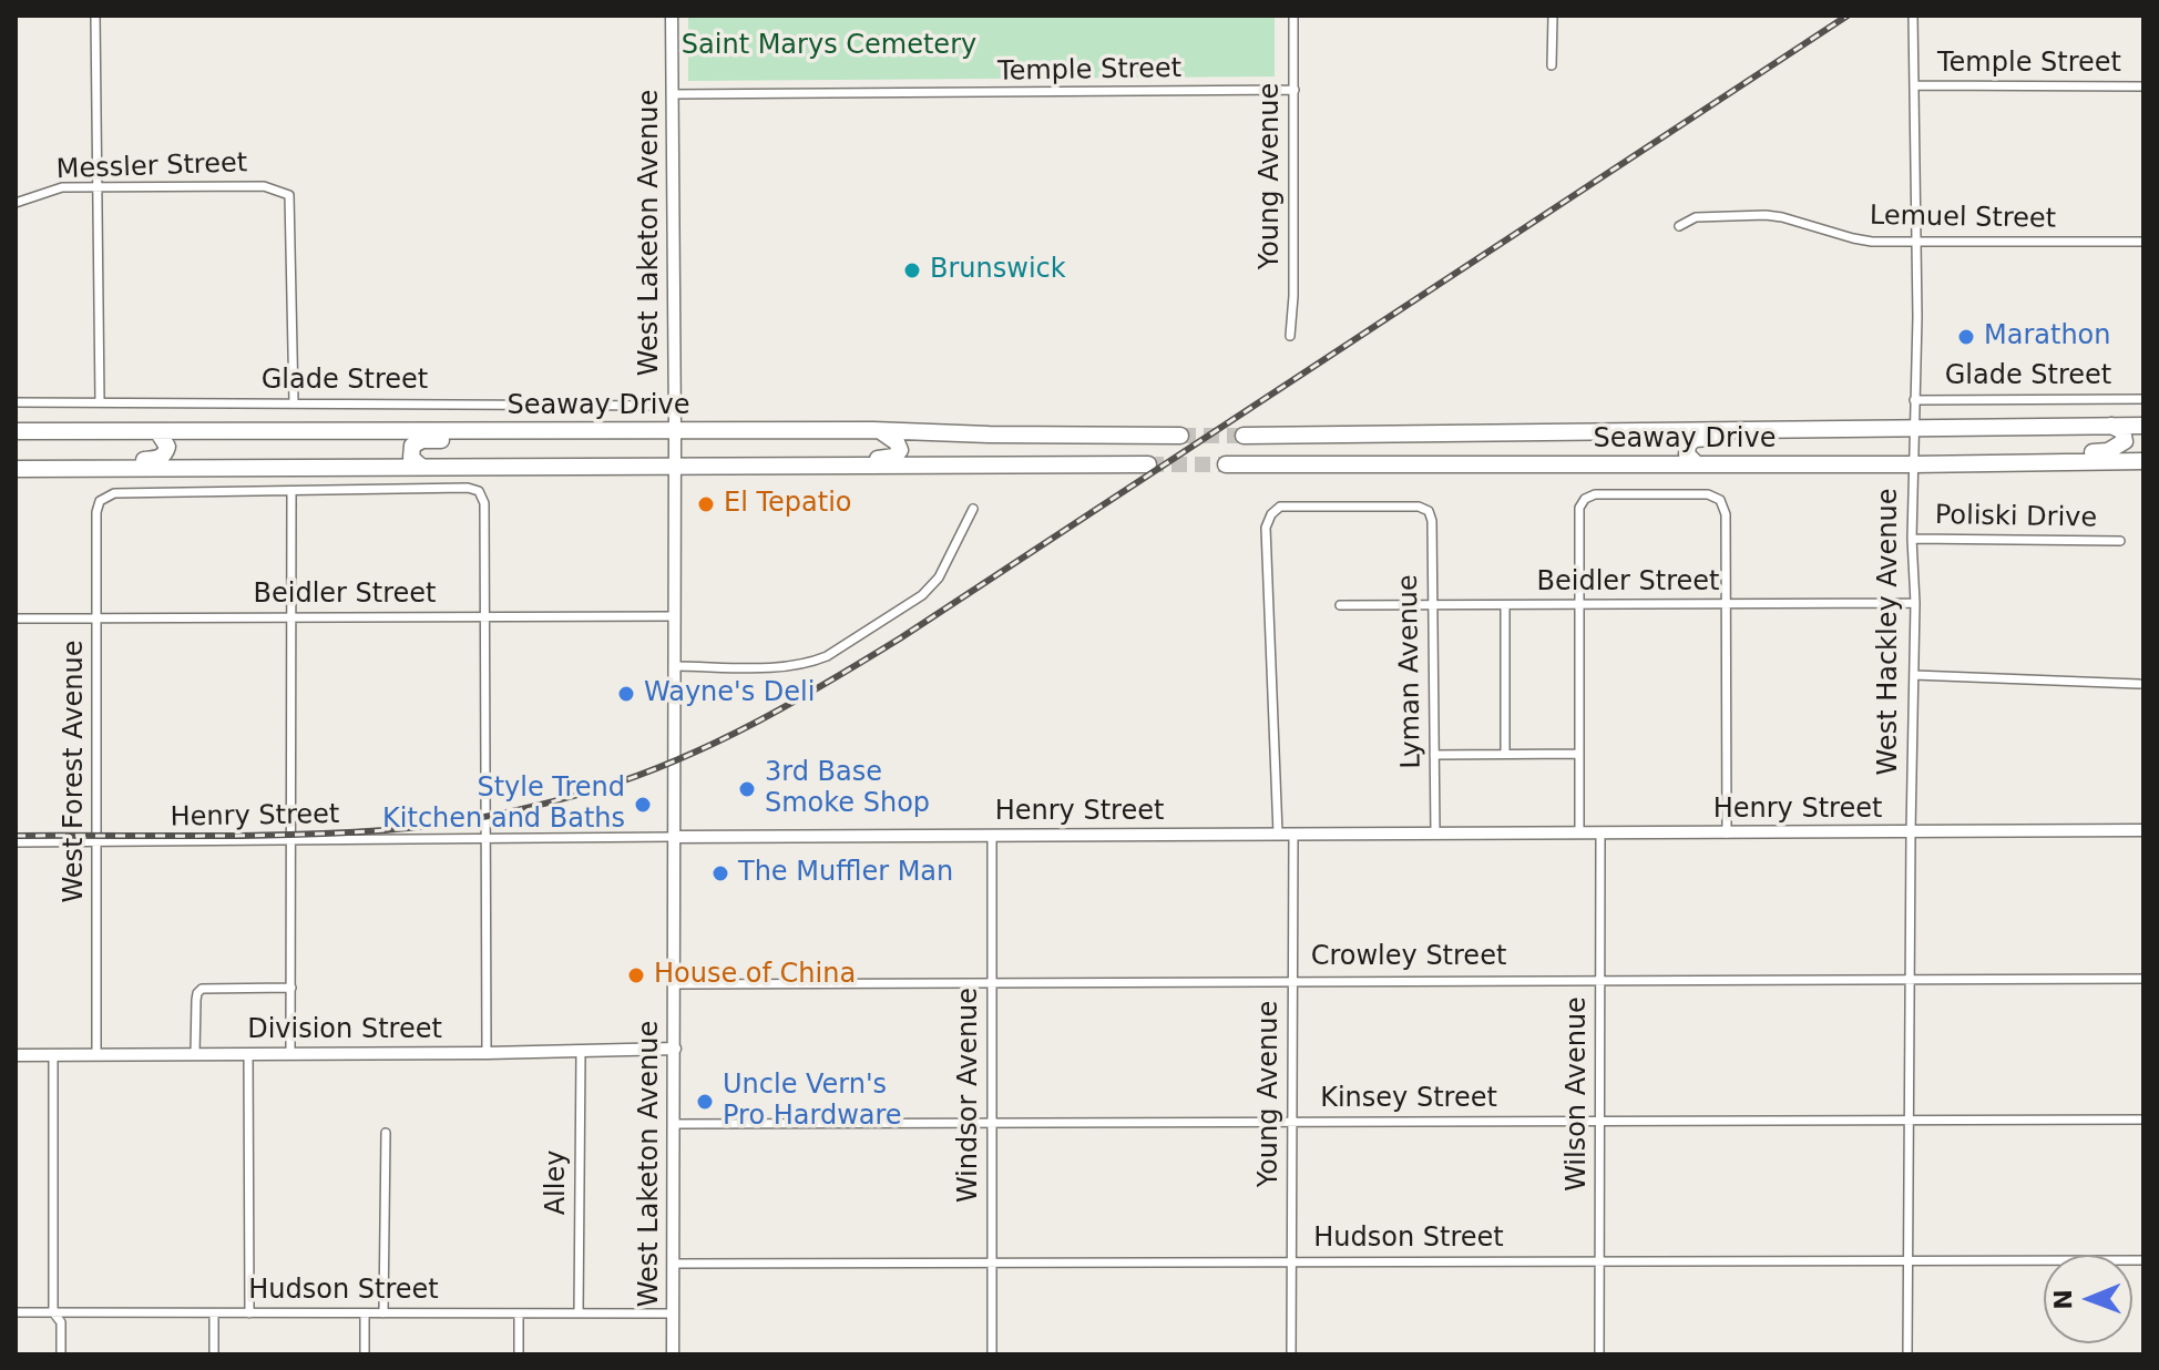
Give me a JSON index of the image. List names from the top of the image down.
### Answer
{
  "streets": {
    "highway": ["Seaway Drive"],
    "main road": ["West Laketon Avenue", "Henry Street", "Division Street"],
    "street": [
      "Temple Street",
      "Messler Street",
      "Young Avenue",
      "Lemuel Street",
      "Glade Street",
      "Poliski Drive",
      "Beidler Street",
      "West Hackley Avenue",
      "Lyman Avenue",
      "West Forest Avenue",
      "Crowley Street",
      "Wilson Avenue",
      "Windsor Avenue",
      "Kinsey Street",
      "Alley",
      "Hudson Street"
    ]
  },
  "crossings": [
    ["Temple Street", "Young Avenue"],
    ["Temple Street", "West Laketon Avenue"],
    ["Temple Street", "West Hackley Avenue"],
    ["Messler Street", "Glade Street"],
    ["Young Avenue", "Henry Street"],
    ["Young Avenue", "Crowley Street"],
    ["Young Avenue", "Kinsey Street"],
    ["Young Avenue", "Hudson Street"],
    ["Lemuel Street", "West Hackley Avenue"],
    ["West Laketon Avenue", "Glade Street"],
    ["West Laketon Avenue", "Seaway Drive"],
    ["West Laketon Avenue", "Beidler Street"],
    ["West Laketon Avenue", "Henry Street"],
    ["West Laketon Avenue", "Crowley Street"],
    ["West Laketon Avenue", "Division Street"],
    ["West Laketon Avenue", "Kinsey Street"],
    ["West Laketon Avenue", "Hudson Street"],
    ["Glade Street", "West Hackley Avenue"],
    ["Seaway Drive", "West Hackley Avenue"],
    ["Poliski Drive", "West Hackley Avenue"],
    ["Beidler Street", "West Hackley Avenue"],
    ["Beidler Street", "Lyman Avenue"],
    ["Beidler Street", "West Forest Avenue"],
    ["West Hackley Avenue", "Henry Street"],
    ["West Hackley Avenue", "Crowley Street"],
    ["West Hackley Avenue", "Kinsey Street"],
    ["West Hackley Avenue", "Hudson Street"],
    ["Lyman Avenue", "Henry Street"],
    ["West Forest Avenue", "Henry Street"],
    ["West Forest Avenue", "Division Street"],
    ["Henry Street", "Wilson Avenue"],
    ["Henry Street", "Windsor Avenue"],
    ["Crowley Street", "Wilson Avenue"],
    ["Crowley Street", "Windsor Avenue"],
    ["Division Street", "Alley"],
    ["Wilson Avenue", "Kinsey Street"],
    ["Wilson Avenue", "Hudson Street"],
    ["Windsor Avenue", "Kinsey Street"],
    ["Windsor Avenue", "Hudson Street"],
    ["Alley", "Hudson Street"]
  ],
  "parks": ["Saint Marys Cemetery"],
  "places": [
    "Brunswick",
    "Marathon",
    "El Tepatio",
    "Wayne's Deli",
    "3rd Base Smoke Shop",
    "Style Trend Kitchen and Baths",
    "The Muffler Man",
    "House of China",
    "Uncle Vern's Pro Hardware"
  ],
  "north": "left"
}
